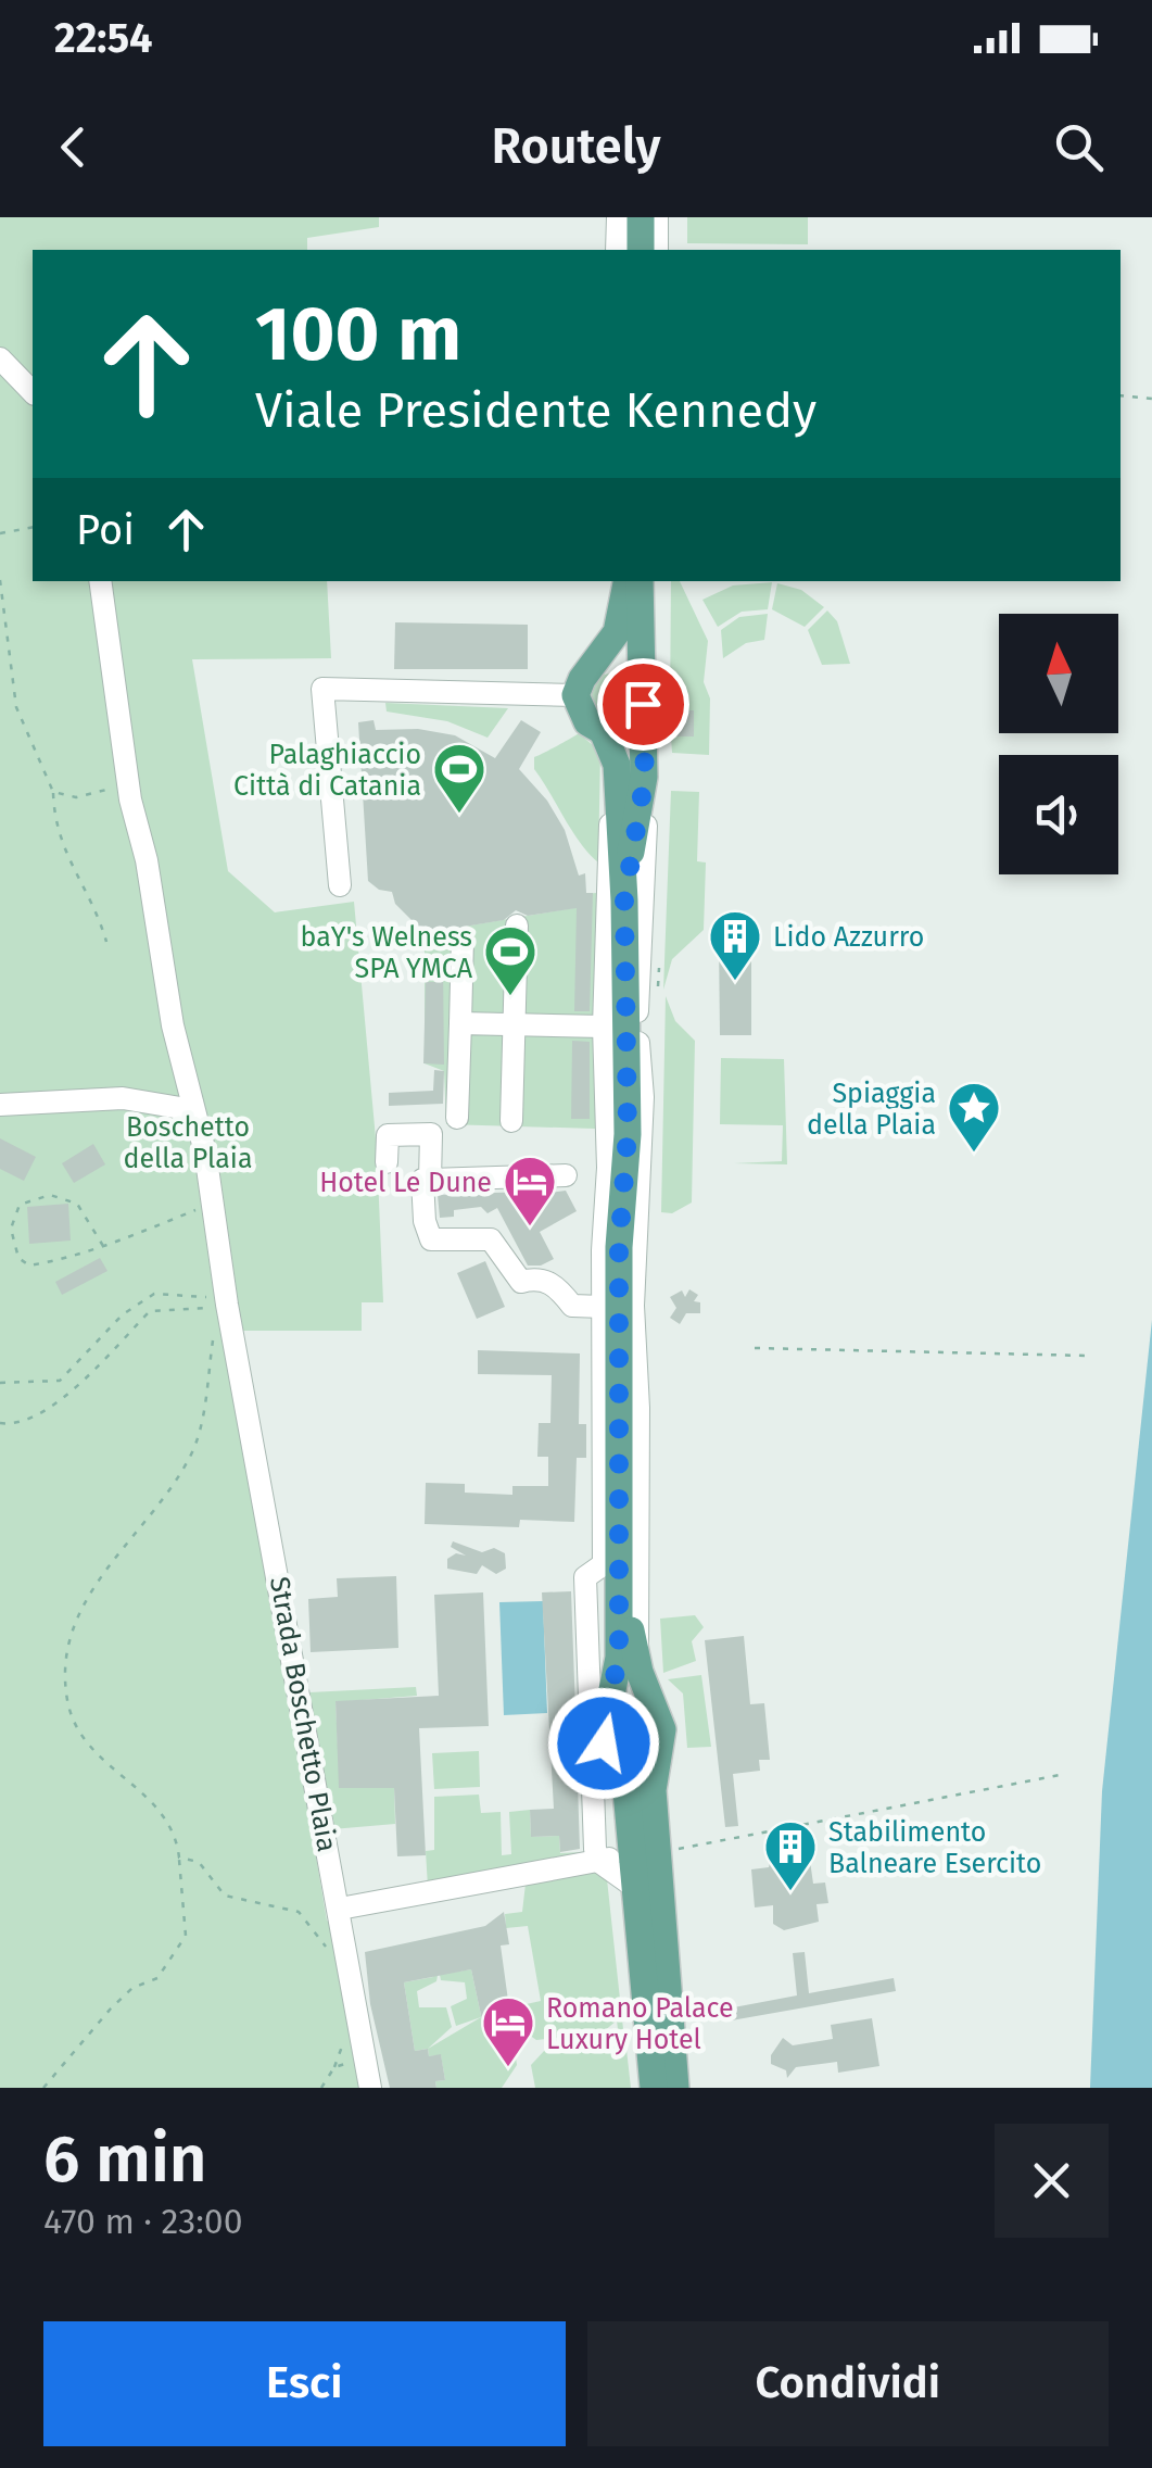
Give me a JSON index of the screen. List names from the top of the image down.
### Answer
{
  "streets": {
    "street": ["Strada Boschetto Plaia"]
  },
  "parks": ["Boschetto della Plaia"],
  "places": {
    "sports": ["Palaghiaccio Città di Catania", "baY's Welness SPA YMCA"],
    "building": ["Lido Azzurro", "Stabilimento Balneare Esercito"],
    "place": ["Spiaggia della Plaia"],
    "hotel": ["Hotel Le Dune", "Romano Palace Luxury Hotel"]
  },
  "north": "top",
  "page": {
    "status": "22:54",
    "header": "Routely",
    "turn": ["100 m", "Viale Presidente Kennedy"],
    "then": "Poi",
    "heading": ["6 min", "470 m · 23:00"],
    "buttons": ["Esci", "Condividi"]
  }
}
